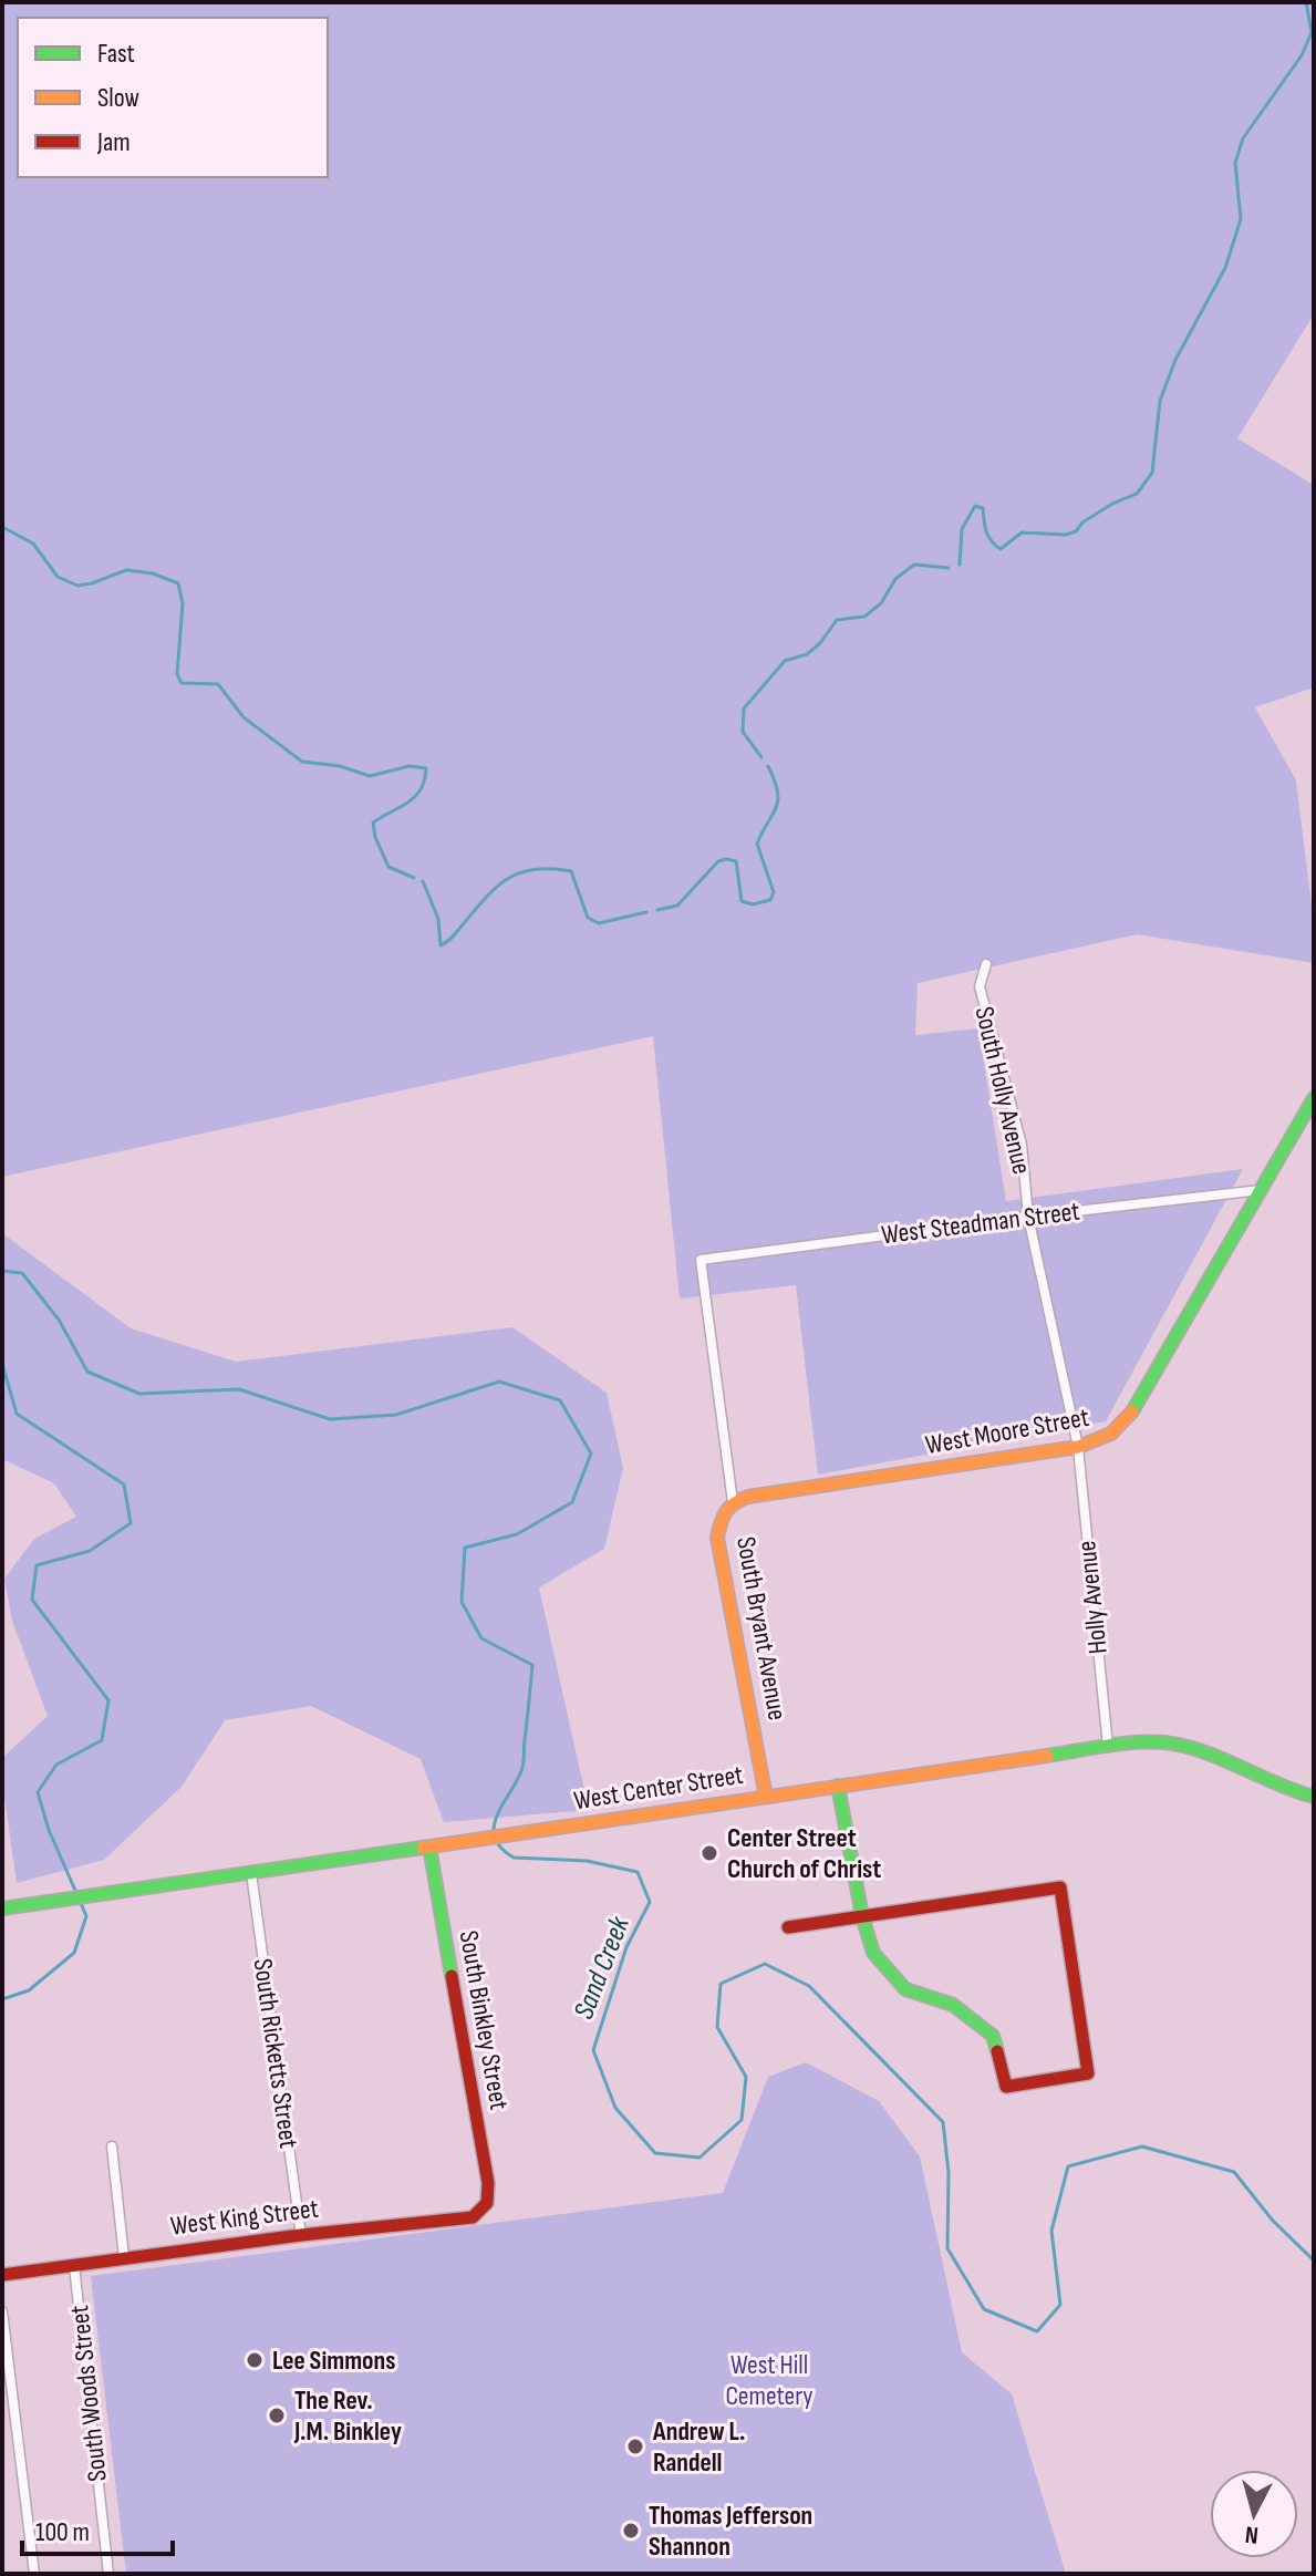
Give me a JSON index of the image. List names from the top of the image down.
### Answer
{
  "streets": {
    "street": [
      "South Holly Avenue",
      "West Steadman Street",
      "West Moore Street",
      "Holly Avenue",
      "South Bryant Avenue",
      "West Center Street",
      "South Binkley Street",
      "South Ricketts Street",
      "West King Street",
      "South Woods Street"
    ]
  },
  "crossings": [
    ["South Holly Avenue", "West Steadman Street"],
    ["South Holly Avenue", "West Moore Street"],
    ["South Holly Avenue", "Holly Avenue"],
    ["West Steadman Street", "West Moore Street"],
    ["West Steadman Street", "South Bryant Avenue"],
    ["West Moore Street", "Holly Avenue"],
    ["West Moore Street", "South Bryant Avenue"],
    ["Holly Avenue", "West Center Street"],
    ["South Bryant Avenue", "West Center Street"],
    ["West Center Street", "South Binkley Street"],
    ["West Center Street", "South Ricketts Street"],
    ["South Binkley Street", "West King Street"],
    ["South Ricketts Street", "West King Street"],
    ["West King Street", "South Woods Street"]
  ],
  "water": ["Sand Creek"],
  "parks": ["West Hill Cemetery"],
  "places": [
    "Center Street Church of Christ",
    "Lee Simmons",
    "The Rev. J.M. Binkley",
    "Andrew L. Randell",
    "Thomas Jefferson Shannon"
  ],
  "legend": ["Fast", "Slow", "Jam"],
  "scale_bar": "100 m",
  "north": "bottom"
}
